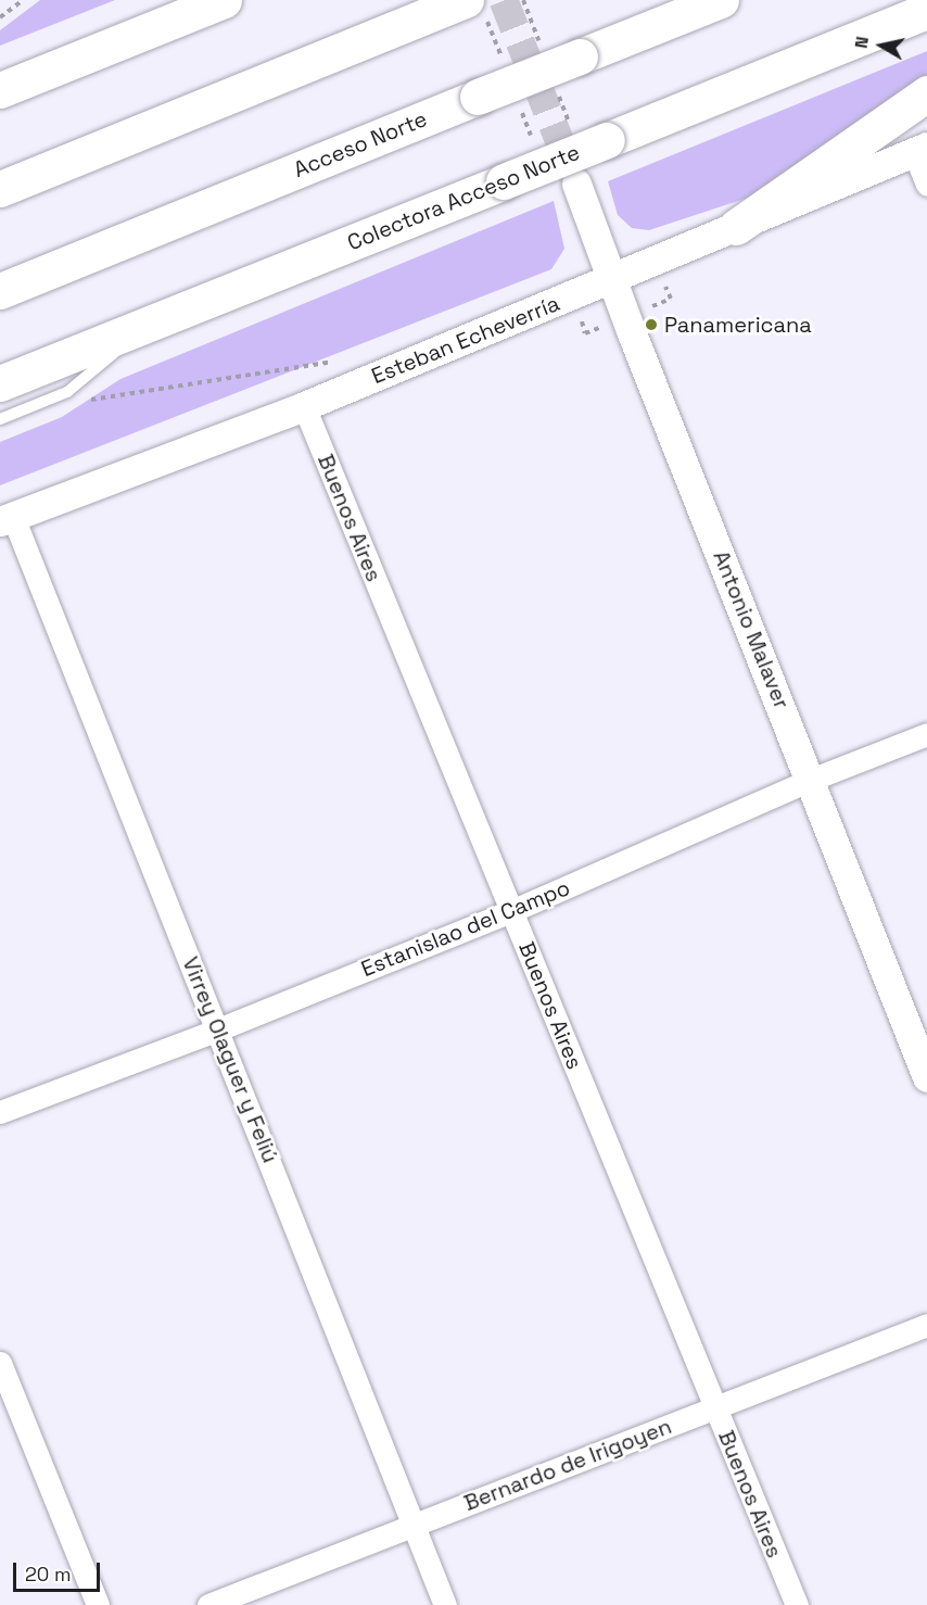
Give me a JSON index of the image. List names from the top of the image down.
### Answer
{
  "streets": {
    "highway": ["Acceso Norte", "Colectora Acceso Norte"],
    "street": [
      "Esteban Echeverría",
      "Buenos Aires",
      "Antonio Malaver",
      "Estanislao del Campo",
      "Virrey Olaguer y Feliú",
      "Bernardo de Irigoyen"
    ]
  },
  "crossings": [
    ["Esteban Echeverría", "Buenos Aires"],
    ["Esteban Echeverría", "Antonio Malaver"],
    ["Esteban Echeverría", "Virrey Olaguer y Feliú"],
    ["Buenos Aires", "Estanislao del Campo"],
    ["Buenos Aires", "Bernardo de Irigoyen"],
    ["Antonio Malaver", "Estanislao del Campo"],
    ["Estanislao del Campo", "Virrey Olaguer y Feliú"],
    ["Virrey Olaguer y Feliú", "Bernardo de Irigoyen"]
  ],
  "places": ["Panamericana"],
  "scale_bar": "20 m",
  "north": "left"
}
